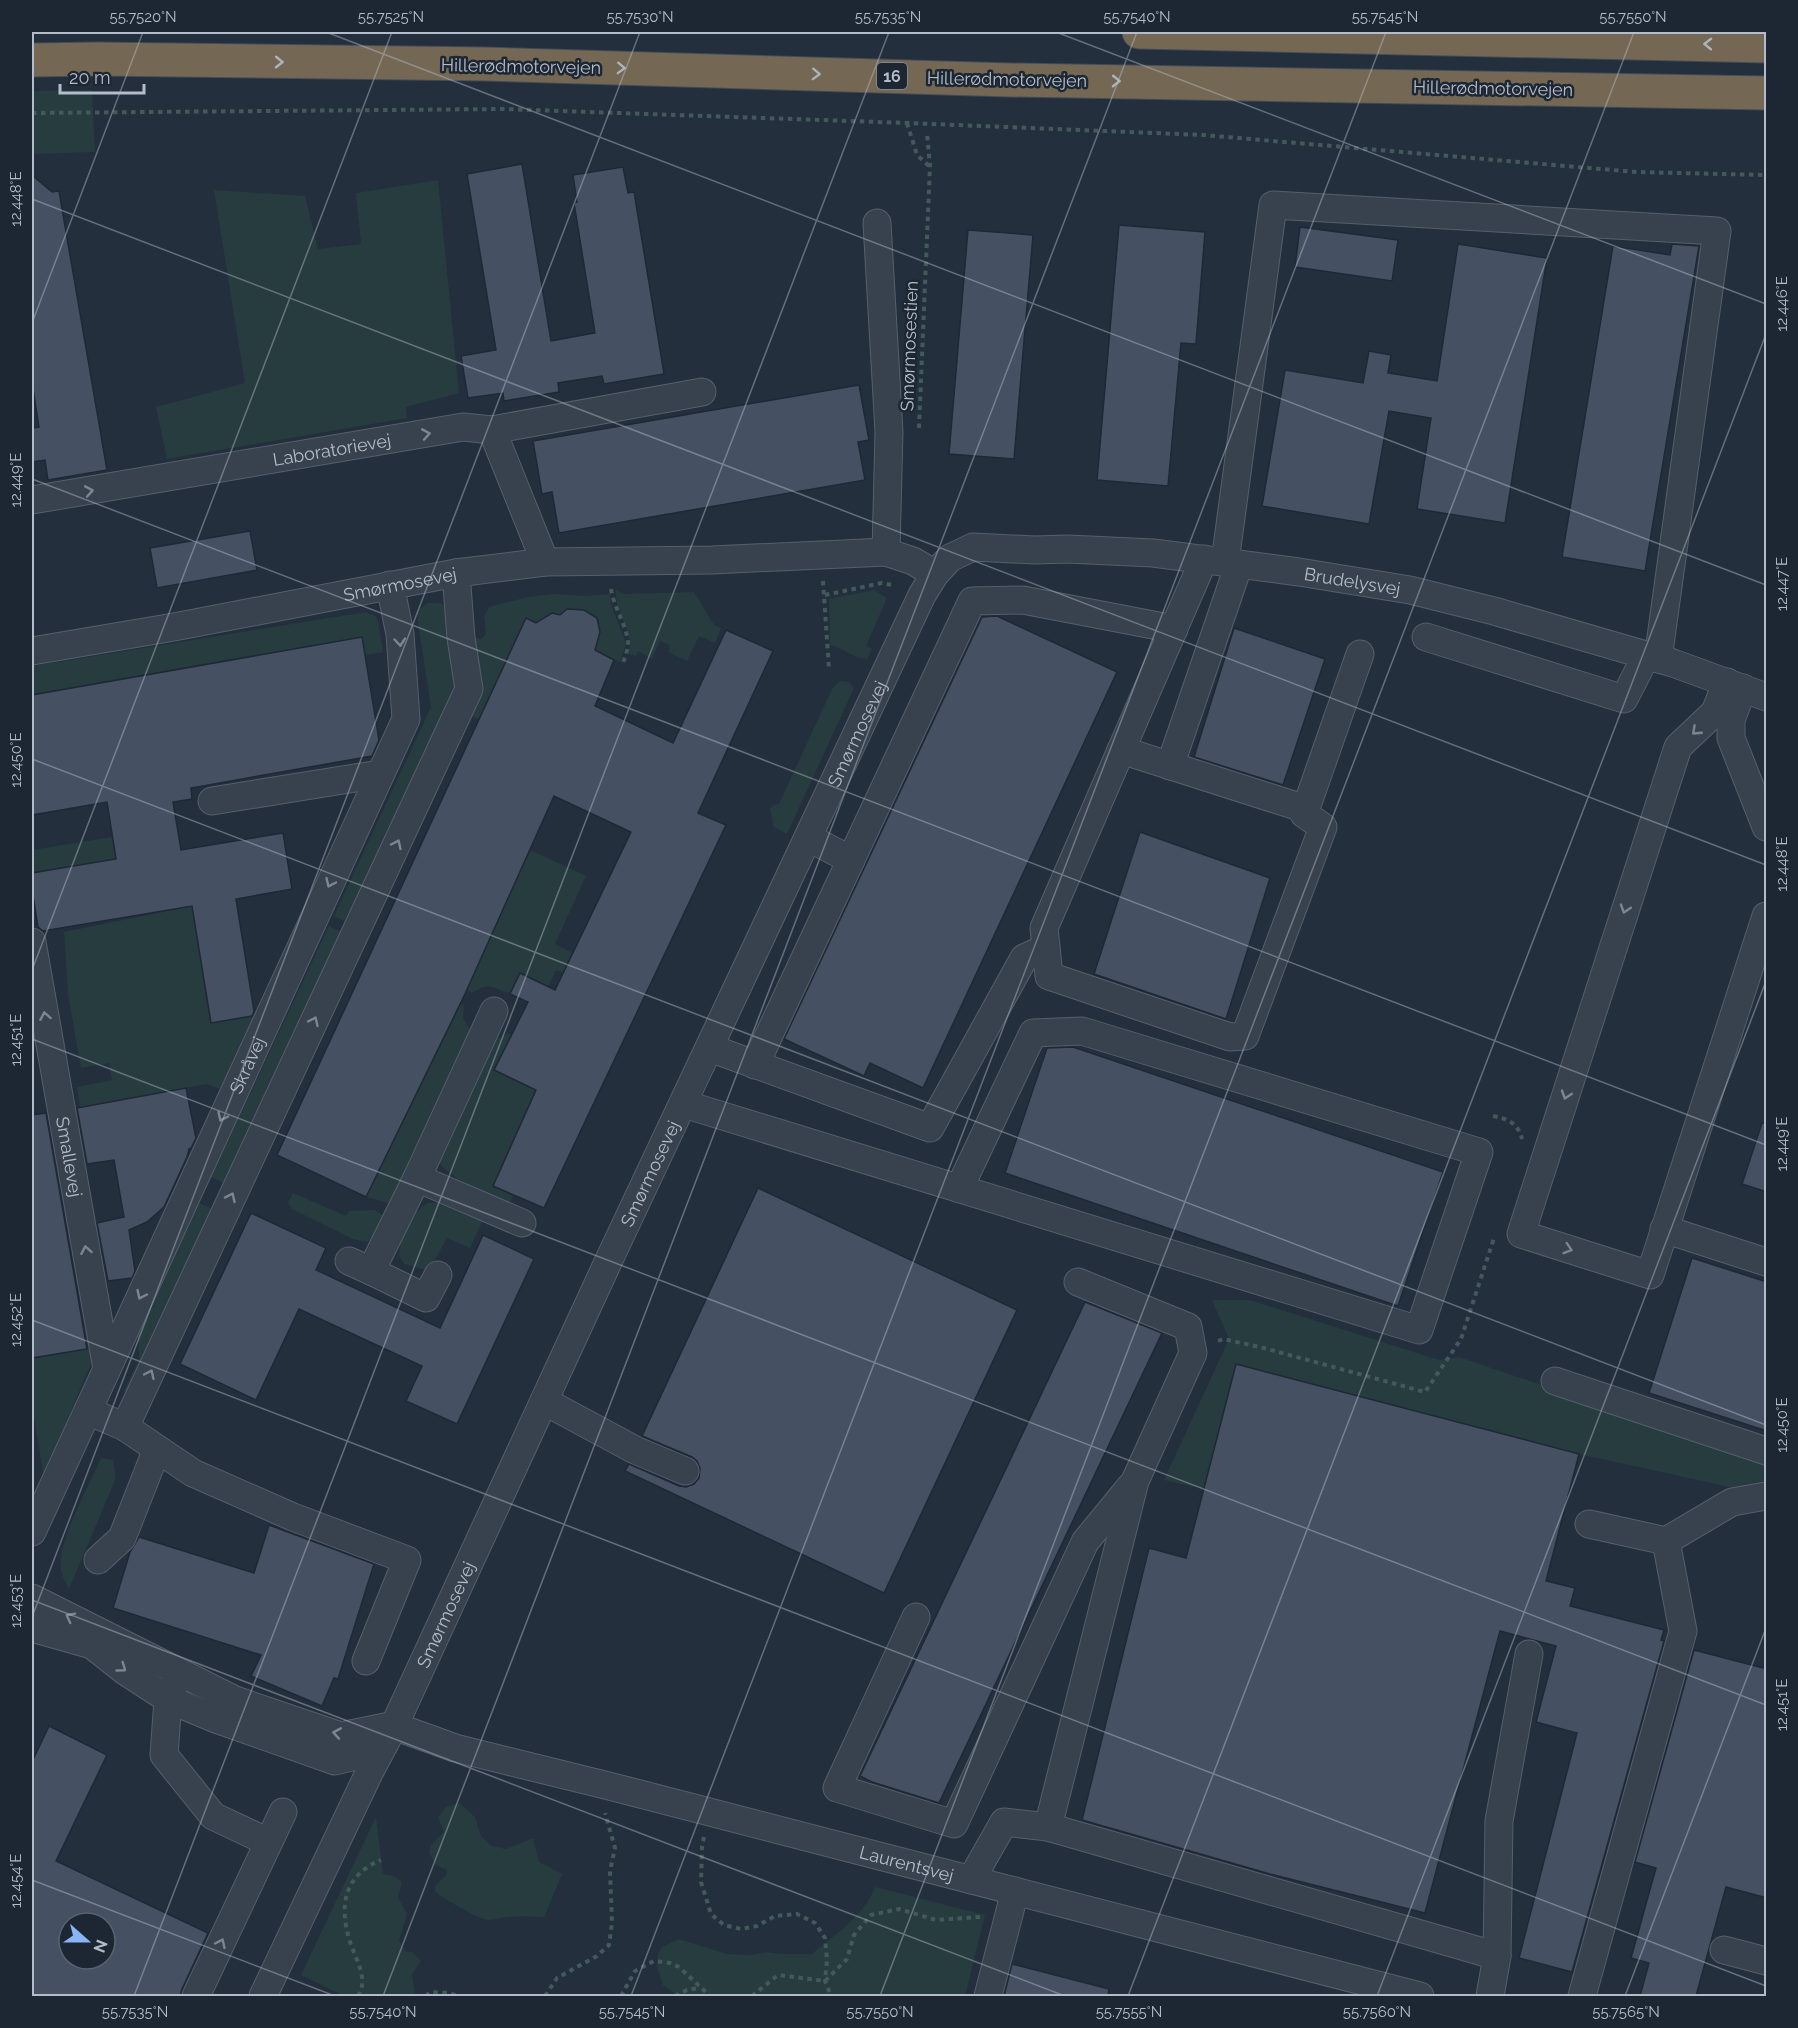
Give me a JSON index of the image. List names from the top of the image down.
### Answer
{
  "streets": {
    "highway": ["Hillerødmotorvejen", "16"],
    "street": [
      "Laboratorievej",
      "Brudelysvej",
      "Smørmosevej",
      "Skråvej",
      "Smallevej",
      "Laurentsvej"
    ],
    "path": ["Smørmosestien"]
  },
  "crossings": [
    ["Brudelysvej", "Smørmosevej"],
    ["Smørmosevej", "Skråvej"],
    ["Smørmosevej", "Laurentsvej"],
    ["Skråvej", "Smallevej"]
  ],
  "one_way": ["Laboratorievej", "Smallevej"],
  "scale_bar": "20 m",
  "north": "right",
  "coordinates": [
    "55.7520°N",
    "55.7525°N",
    "55.7530°N",
    "55.7535°N",
    "55.7540°N",
    "55.7545°N",
    "55.7550°N",
    "12.448°E",
    "12.446°E",
    "12.449°E",
    "12.447°E",
    "12.450°E",
    "12.451°E",
    "12.452°E",
    "12.453°E",
    "12.454°E",
    "55.7555°N",
    "55.7560°N",
    "55.7565°N"
  ]
}
